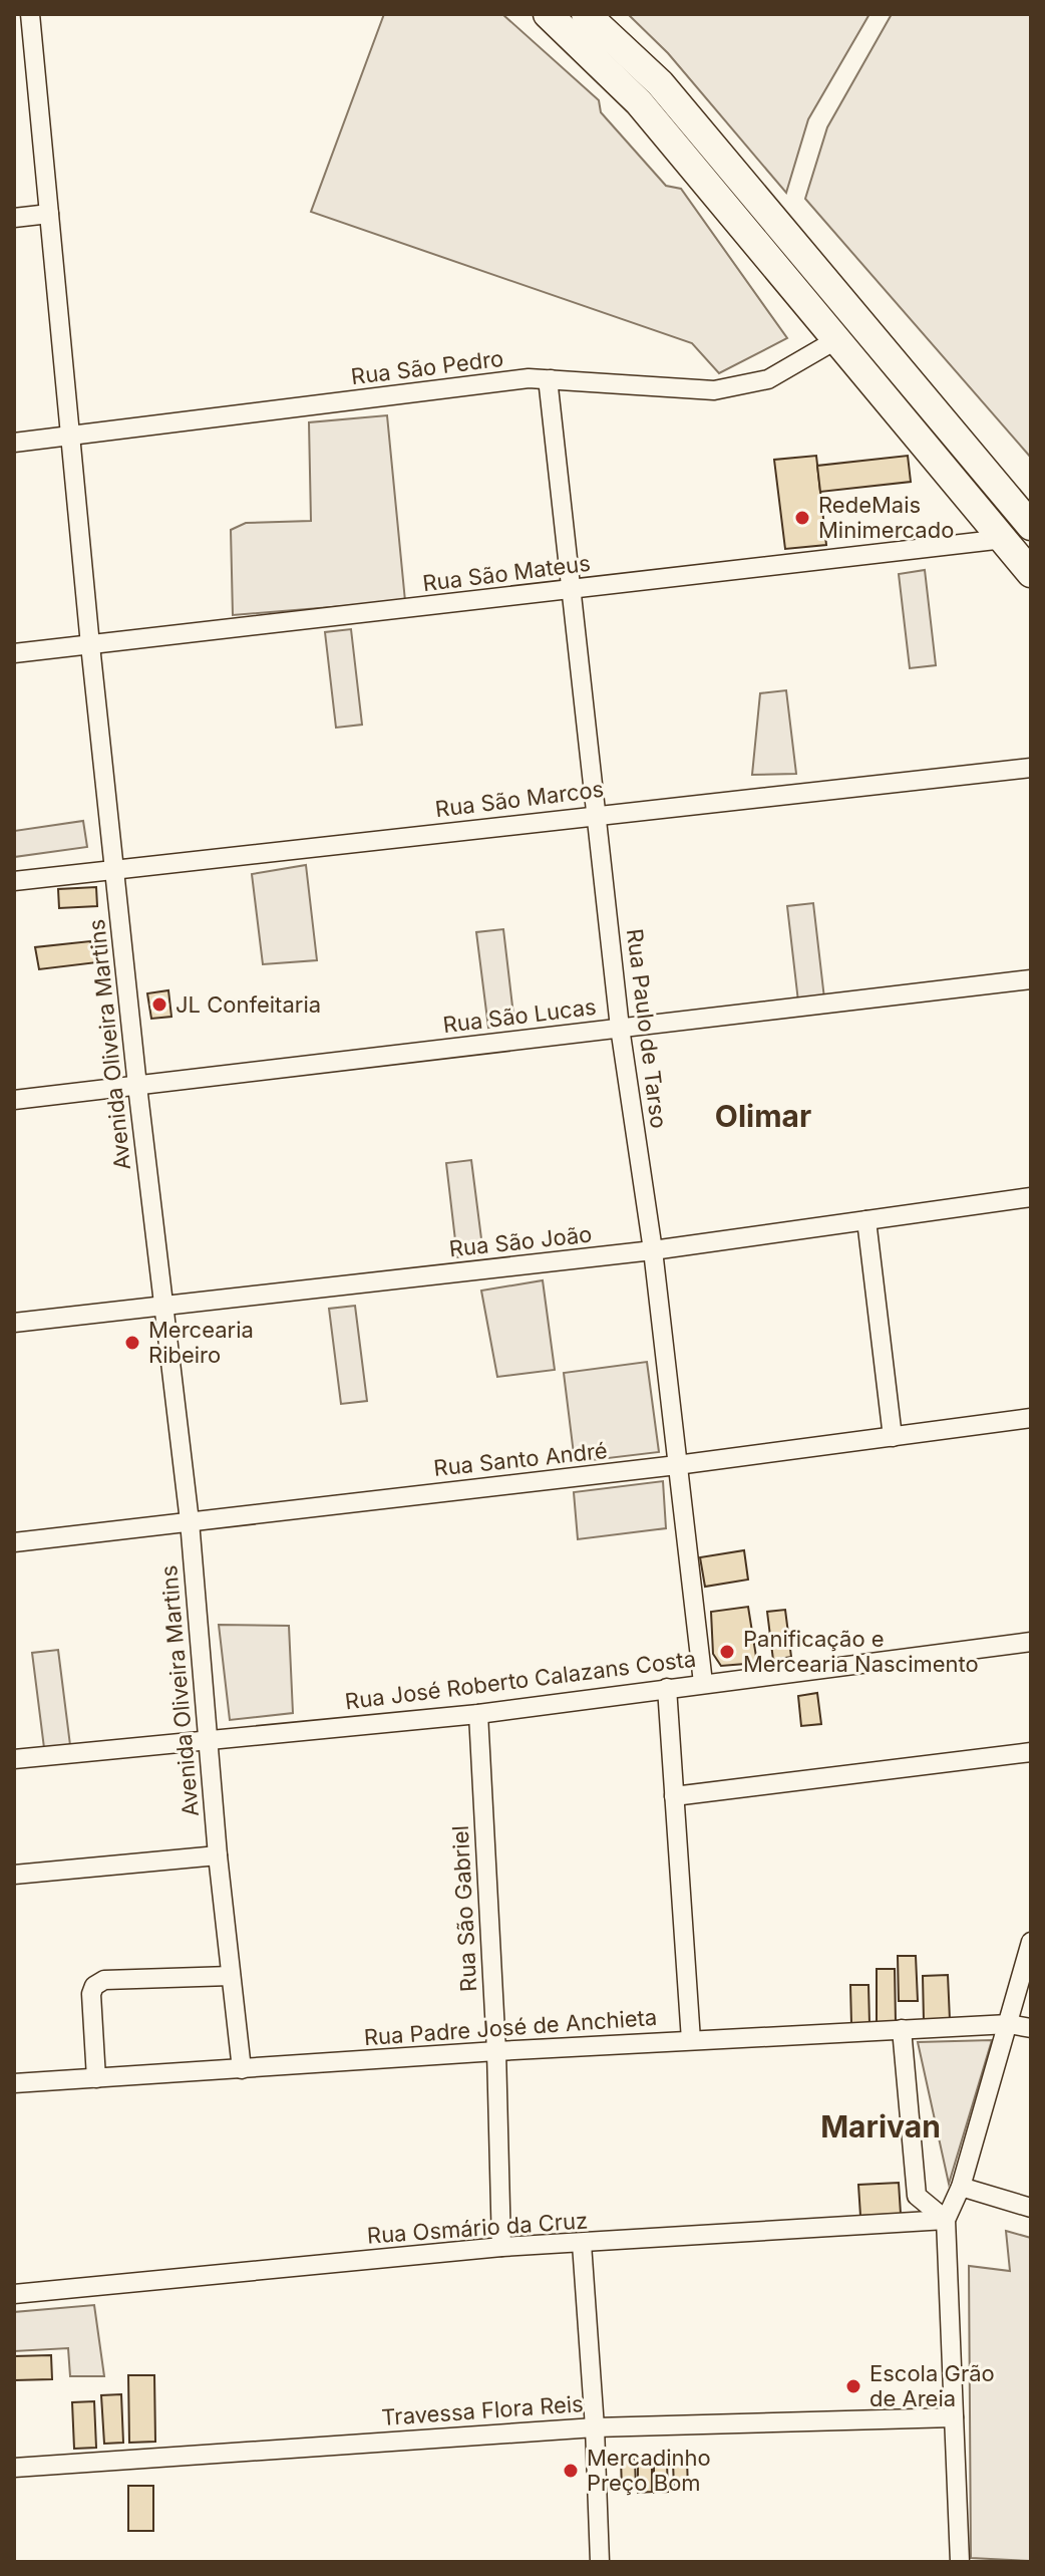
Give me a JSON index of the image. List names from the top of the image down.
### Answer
{
  "streets": {
    "street": [
      "Rua São Pedro",
      "Rua São Mateus",
      "Rua São Marcos",
      "Rua São Lucas",
      "Rua Paulo de Tarso",
      "Avenida Oliveira Martins",
      "Rua São João",
      "Rua Santo André",
      "Rua José Roberto Calazans Costa",
      "Rua São Gabriel",
      "Rua Padre José de Anchieta",
      "Rua Osmário da Cruz",
      "Travessa Flora Reis"
    ]
  },
  "crossings": [
    ["Rua São Pedro", "Rua Paulo de Tarso"],
    ["Rua São Pedro", "Avenida Oliveira Martins"],
    ["Rua São Mateus", "Rua Paulo de Tarso"],
    ["Rua São Mateus", "Avenida Oliveira Martins"],
    ["Rua São Marcos", "Rua Paulo de Tarso"],
    ["Rua São Marcos", "Avenida Oliveira Martins"],
    ["Rua São Lucas", "Rua Paulo de Tarso"],
    ["Rua São Lucas", "Avenida Oliveira Martins"],
    ["Rua Paulo de Tarso", "Rua São João"],
    ["Rua Paulo de Tarso", "Rua Santo André"],
    ["Rua Paulo de Tarso", "Rua José Roberto Calazans Costa"],
    ["Avenida Oliveira Martins", "Rua São João"],
    ["Avenida Oliveira Martins", "Rua Santo André"],
    ["Avenida Oliveira Martins", "Rua José Roberto Calazans Costa"],
    ["Avenida Oliveira Martins", "Rua Padre José de Anchieta"],
    ["Rua José Roberto Calazans Costa", "Rua São Gabriel"],
    ["Rua São Gabriel", "Rua Padre José de Anchieta"],
    ["Rua São Gabriel", "Rua Osmário da Cruz"]
  ],
  "districts": ["Olimar", "Marivan"],
  "places": [
    "RedeMais Minimercado",
    "JL Confeitaria",
    "Mercearia Ribeiro",
    "Panificação e Mercearia Nascimento",
    "Escola Grão de Areia",
    "Mercadinho Preço Bom"
  ]
}
